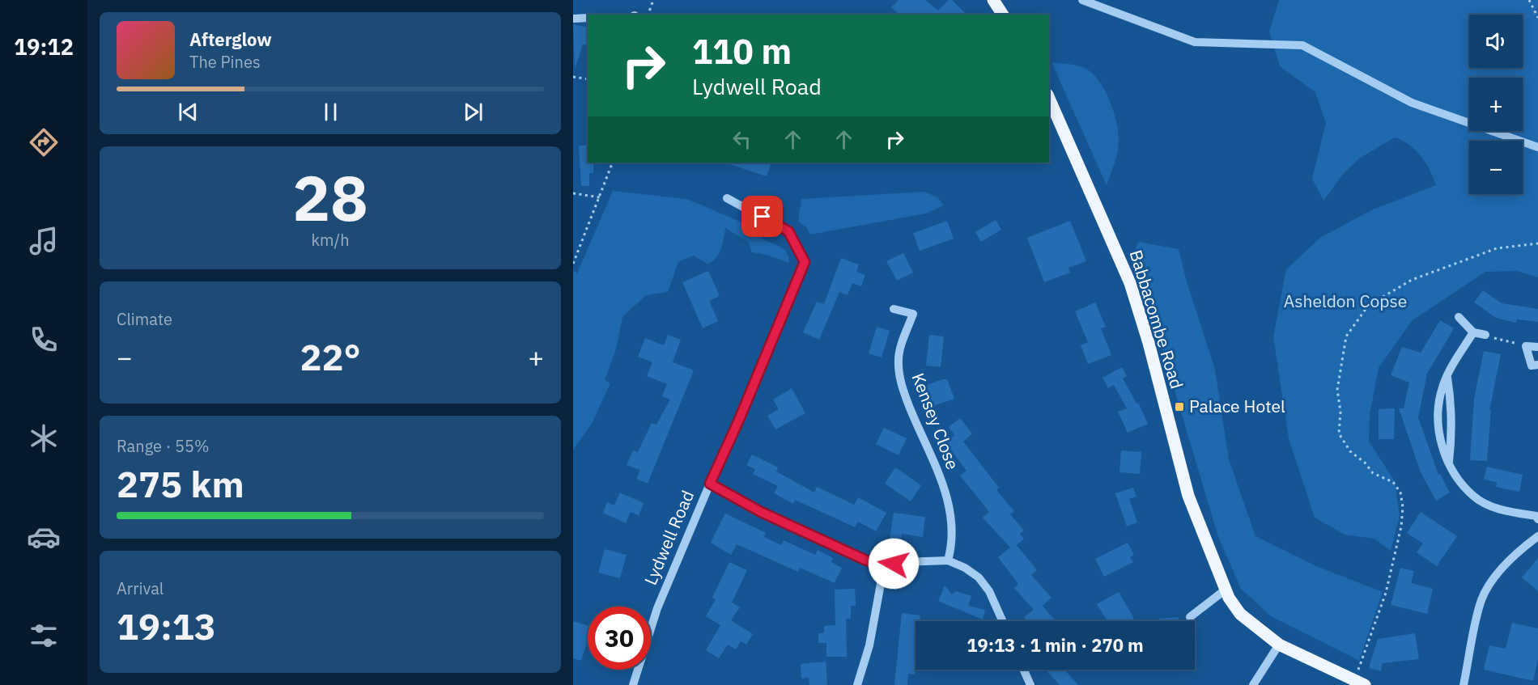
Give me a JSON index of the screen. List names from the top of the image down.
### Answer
{
  "streets": {
    "main road": ["Babbacombe Road"],
    "street": ["Kensey Close", "Lydwell Road"]
  },
  "parks": ["Asheldon Copse"],
  "places": {
    "transit": ["Palace Hotel"]
  },
  "page": {
    "tabs": "19:12",
    "map_buttons": ["+", "−"],
    "turn": ["110 m", "Lydwell Road"],
    "song": ["Afterglow", "The Pines"],
    "tile": [
      ["28", "km/h"],
      "Climate",
      ["Range · 55%", "275 km"],
      ["Arrival", "19:13"]
    ],
    "heat": ["−", "22°", "+"],
    "limit": "30",
    "trip": "19:13 · 1 min · 270 m"
  }
}
